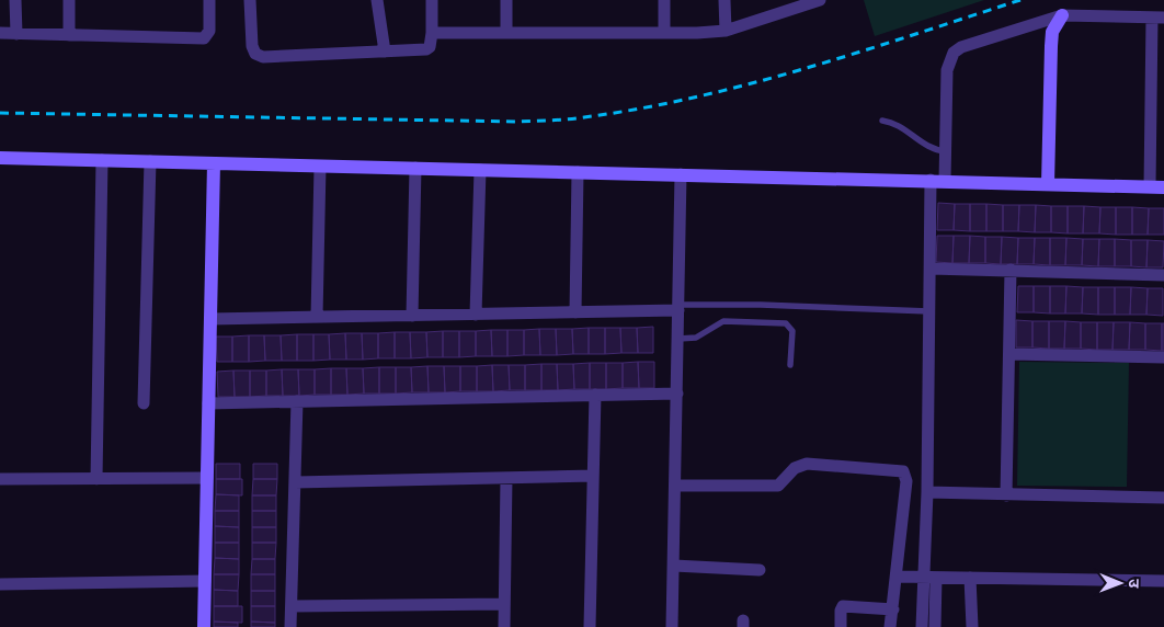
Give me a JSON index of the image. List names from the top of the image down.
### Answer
{
  "north": "right"
}
